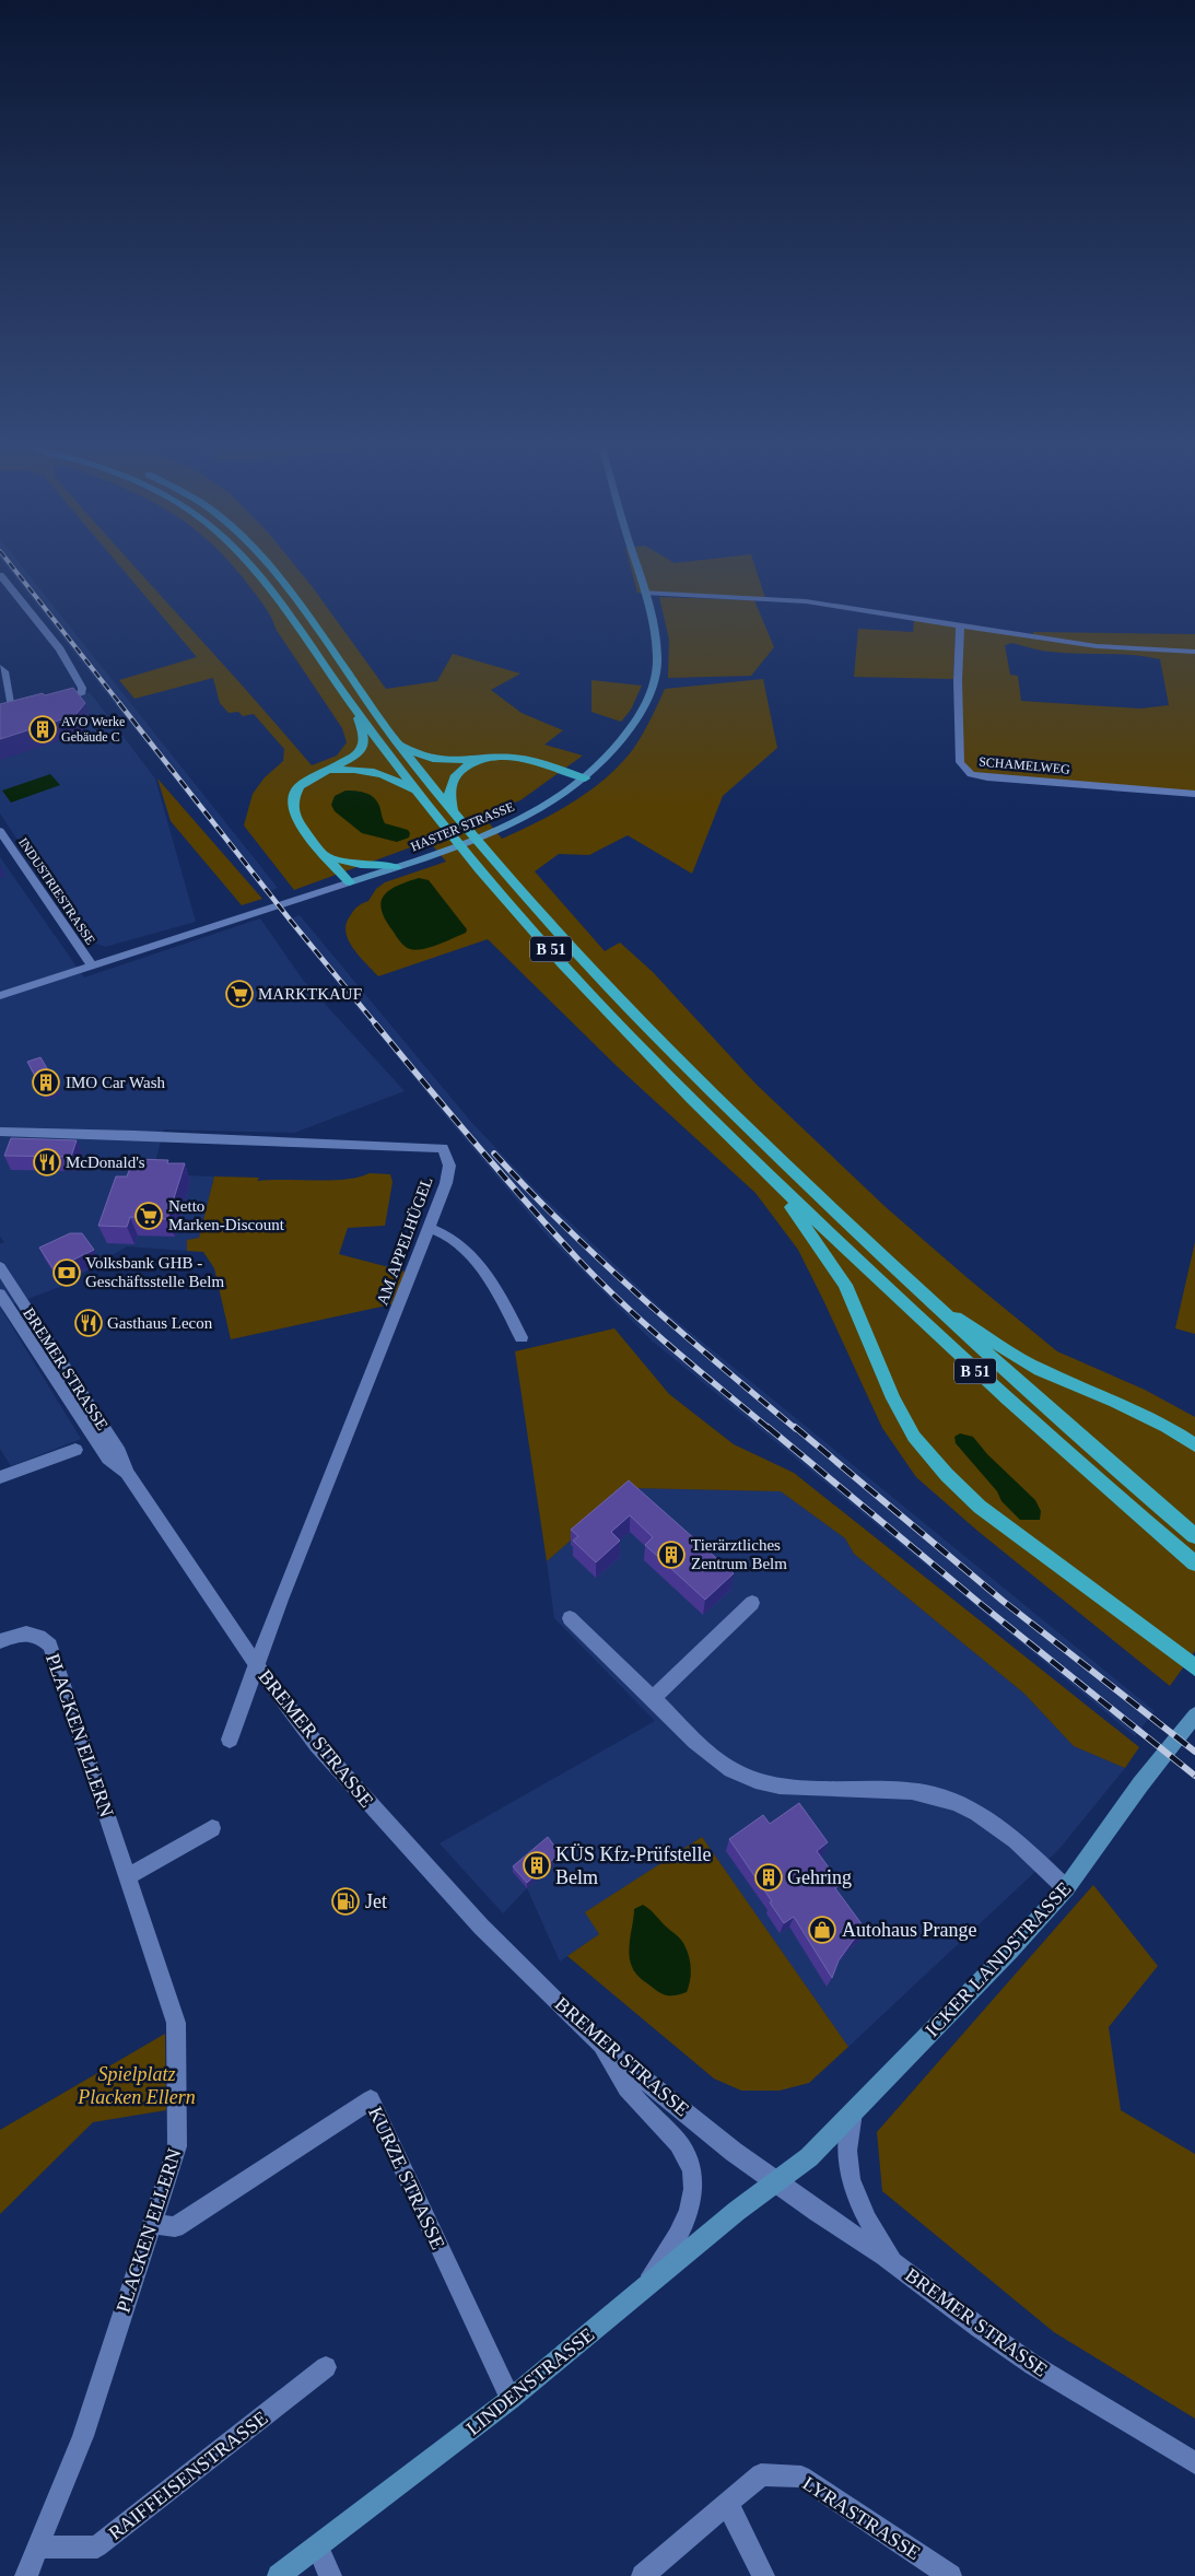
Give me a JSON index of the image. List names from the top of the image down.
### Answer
{
  "streets": {
    "highway": ["B 51"],
    "main road": ["HASTER STRASSE", "ICKER LANDSTRASSE", "LINDENSTRASSE"],
    "street": [
      "SCHAMELWEG",
      "INDUSTRIESTRASSE",
      "AM APPELHÜGEL",
      "BREMER STRASSE",
      "PLACKEN ELLERN",
      "KURZE STRASSE",
      "RAIFFEISENSTRASSE",
      "LYRASTRASSE"
    ]
  },
  "crossings": [
    ["HASTER STRASSE", "INDUSTRIESTRASSE"],
    ["AM APPELHÜGEL", "BREMER STRASSE"],
    ["BREMER STRASSE", "ICKER LANDSTRASSE"],
    ["BREMER STRASSE", "LINDENSTRASSE"],
    ["PLACKEN ELLERN", "KURZE STRASSE"],
    ["PLACKEN ELLERN", "RAIFFEISENSTRASSE"],
    ["ICKER LANDSTRASSE", "LINDENSTRASSE"],
    ["KURZE STRASSE", "LINDENSTRASSE"]
  ],
  "parks": ["Spielplatz Placken Ellern"],
  "places": {
    "building": [
      "AVO Werke Gebäude C",
      "IMO Car Wash",
      "Tierärztliches Zentrum Belm",
      "KÜS Kfz-Prüfstelle Belm",
      "Gehring"
    ],
    "supermarket": ["MARKTKAUF", "Netto Marken-Discount"],
    "restaurant": ["McDonald's", "Gasthaus Lecon"],
    "bank": ["Volksbank GHB - Geschäftsstelle Belm"],
    "fuel station": ["Jet"],
    "shop": ["Autohaus Prange"]
  }
}
